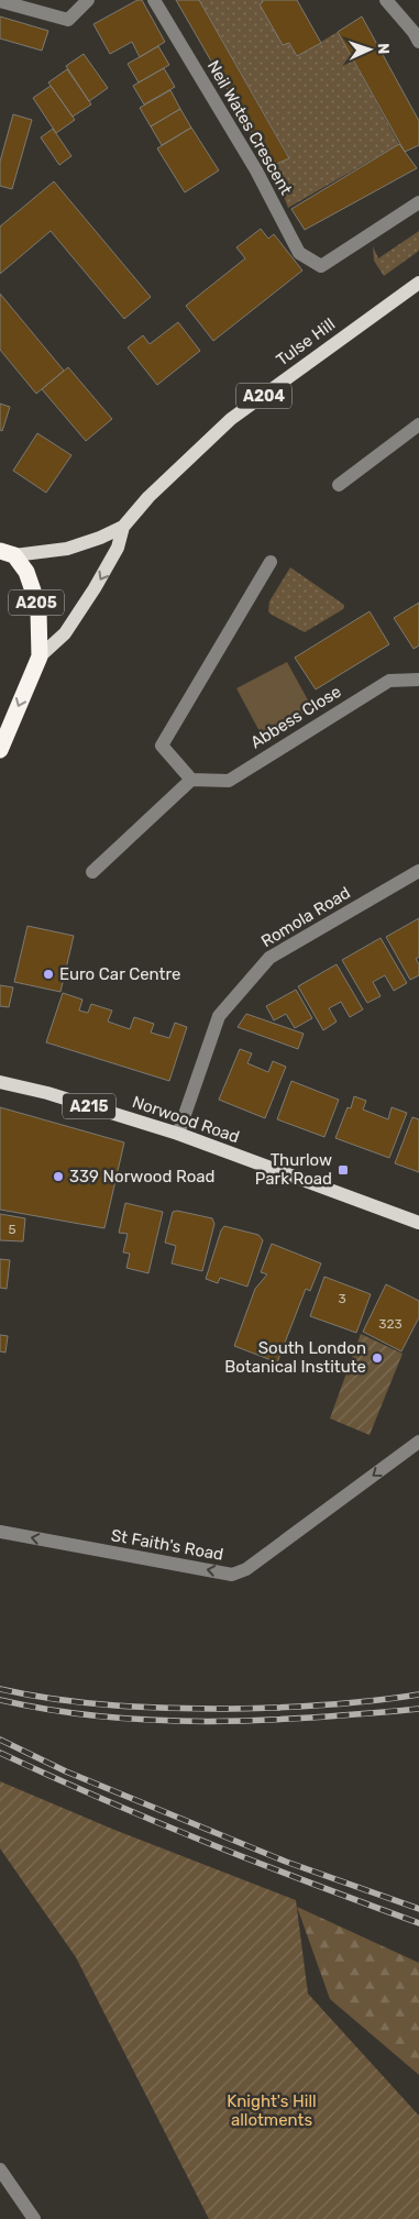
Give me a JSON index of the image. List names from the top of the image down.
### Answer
{
  "streets": {
    "highway": ["Tulse Hill", "A205"],
    "main road": ["A204", "A215", "Norwood Road"],
    "street": [
      "Neil Wates Crescent",
      "Abbess Close",
      "Romola Road",
      "St Faith's Road"
    ]
  },
  "crossings": [
    ["Tulse Hill", "A205"],
    ["Romola Road", "Norwood Road"]
  ],
  "one_way": ["St Faith's Road"],
  "parks": ["Knight's Hill allotments"],
  "places": {
    "other": ["Euro Car Centre", "339 Norwood Road", "South London Botanical Institute"],
    "transit": ["Thurlow Park Road"]
  },
  "house_numbers": ["5", "3", "323"],
  "north": "right"
}
